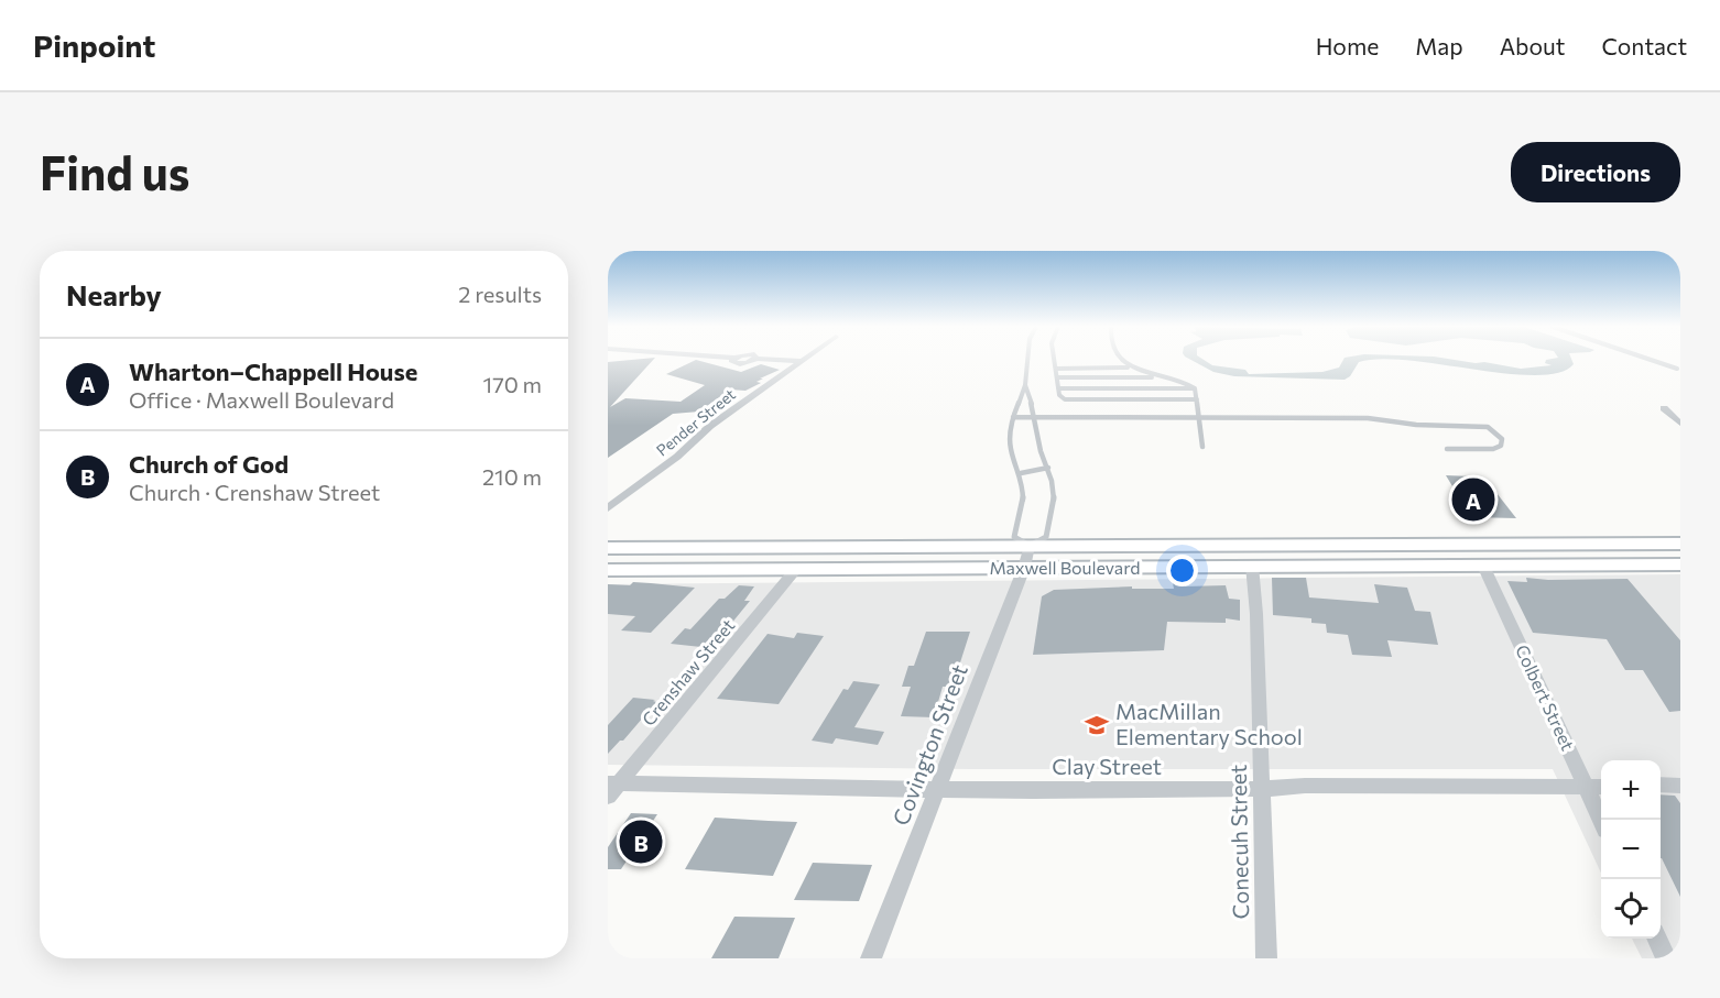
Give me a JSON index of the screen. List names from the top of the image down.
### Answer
{
  "streets": {
    "main road": ["Maxwell Boulevard"],
    "street": [
      "Pender Street",
      "Crenshaw Street",
      "Colbert Street",
      "Covington Street",
      "Clay Street",
      "Conecuh Street"
    ]
  },
  "crossings": [
    ["Maxwell Boulevard", "Crenshaw Street"],
    ["Maxwell Boulevard", "Colbert Street"],
    ["Maxwell Boulevard", "Covington Street"],
    ["Maxwell Boulevard", "Conecuh Street"],
    ["Crenshaw Street", "Clay Street"],
    ["Colbert Street", "Clay Street"],
    ["Covington Street", "Clay Street"],
    ["Clay Street", "Conecuh Street"]
  ],
  "places": {
    "school or university": ["MacMillan Elementary School"]
  },
  "page": {
    "header": "Pinpoint",
    "nav": [
      "Home",
      "Map",
      "About",
      "Contact"
    ],
    "buttons": "Directions",
    "title": "Find us",
    "heading": ["Nearby", "2 results"],
    "list": [
      {
        "mark": "A",
        "name": "Wharton–Chappell House",
        "note": "Office · Maxwell Boulevard",
        "value": "170 m"
      },
      {
        "mark": "B",
        "name": "Church of God",
        "note": "Church · Crenshaw Street",
        "value": "210 m"
      }
    ],
    "pins": ["A", "B"],
    "map_buttons": ["+", "−"]
  }
}
